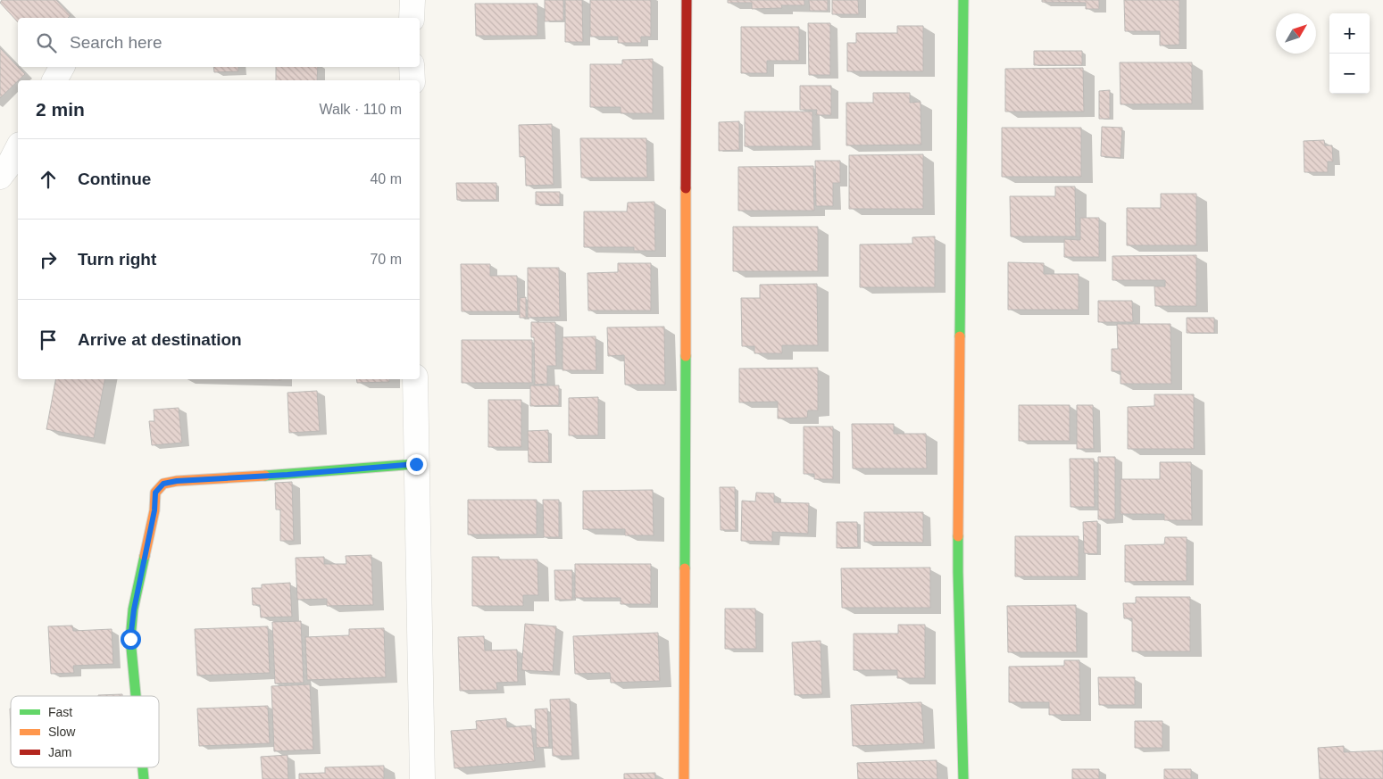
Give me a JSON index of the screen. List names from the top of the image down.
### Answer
{
  "legend": ["Fast", "Slow", "Jam"],
  "north": "top right",
  "page": {
    "map_buttons": ["+", "−"],
    "search": "Search here",
    "heading": ["2 min", "Walk · 110 m"],
    "list": [
      ["Continue", "40 m"],
      ["Turn right", "70 m"],
      "Arrive at destination"
    ]
  }
}
